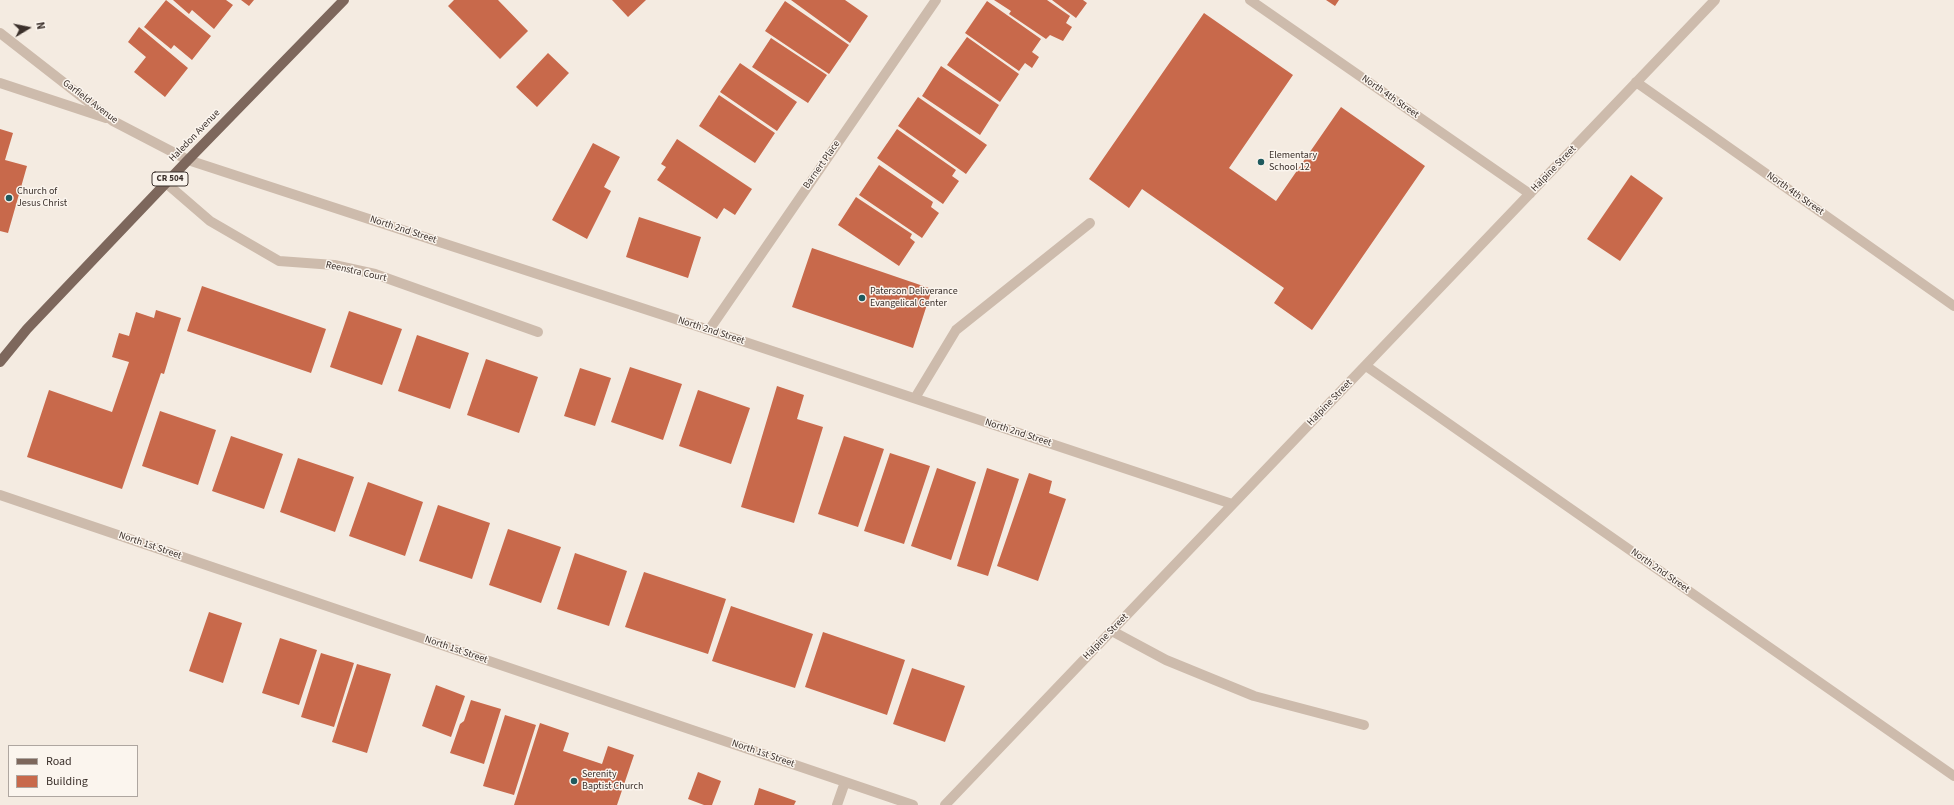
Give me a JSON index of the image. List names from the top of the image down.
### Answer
{
  "streets": {
    "main road": ["Haledon Avenue", "CR 504"],
    "street": [
      "North 4th Street",
      "Garfield Avenue",
      "Barnert Place",
      "Halpine Street",
      "North 2nd Street",
      "Reenstra Court",
      "North 1st Street"
    ]
  },
  "crossings": [
    ["North 4th Street", "Halpine Street"],
    ["Garfield Avenue", "Haledon Avenue"],
    ["Garfield Avenue", "North 2nd Street"],
    ["Haledon Avenue", "North 2nd Street"],
    ["Haledon Avenue", "Reenstra Court"],
    ["Barnert Place", "North 2nd Street"],
    ["Halpine Street", "North 2nd Street"]
  ],
  "places": [
    "Elementary School 12",
    "Church of Jesus Christ",
    "Paterson Deliverance Evangelical Center",
    "Serenity Baptist Church"
  ],
  "legend": ["Road", "Building"],
  "north": "right"
}
